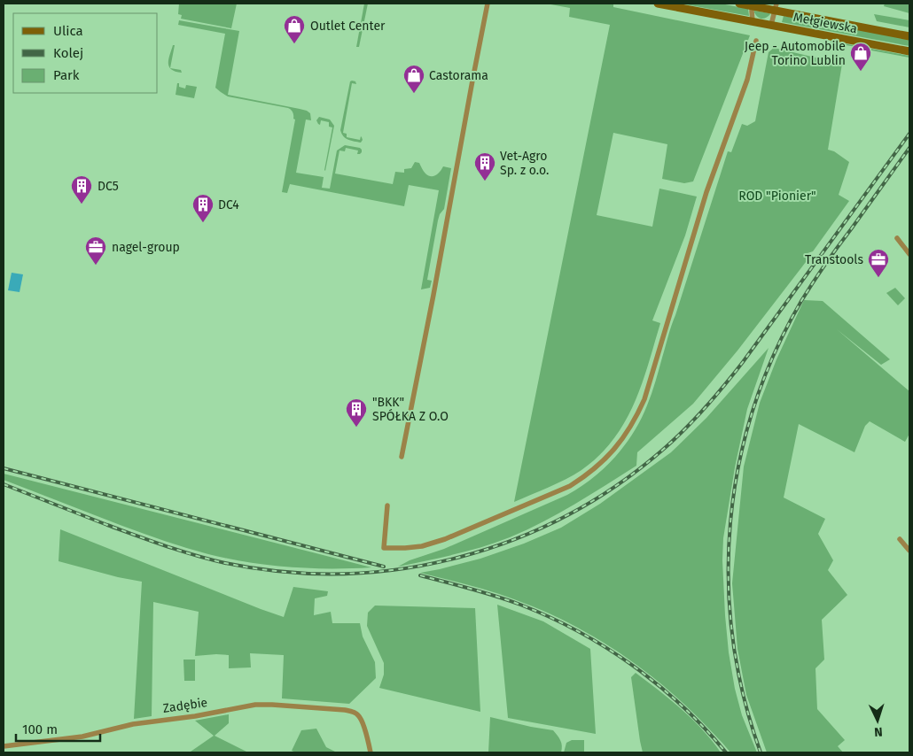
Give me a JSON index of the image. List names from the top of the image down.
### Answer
{
  "streets": {
    "main road": ["Mełgiewska"],
    "street": ["Zadębie"]
  },
  "parks": ["ROD \"Pionier\""],
  "places": {
    "shop": ["Outlet Center", "Jeep - Automobile Torino Lublin", "Castorama"],
    "building": [
      "Vet-Agro Sp. z o.o.",
      "DC5",
      "DC4",
      "\"BKK\" SPÓŁKA Z O.O"
    ],
    "office": ["nagel-group", "Transtools"]
  },
  "legend": ["Ulica", "Kolej", "Park"],
  "scale_bar": "100 m",
  "north": "bottom"
}
